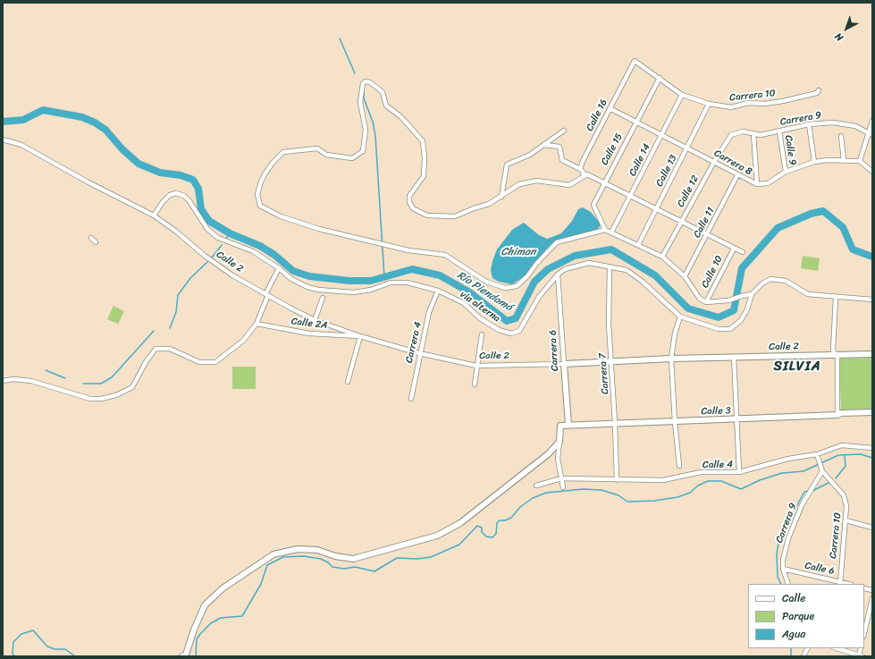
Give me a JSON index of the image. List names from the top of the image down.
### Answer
{
  "streets": {
    "main road": ["Calle 2", "Carrera 6", "Calle 3"],
    "street": [
      "Carrera 10",
      "Calle 16",
      "Carrera 9",
      "Calle 15",
      "Calle 9",
      "Calle 14",
      "Carrera 8",
      "Calle 13",
      "Calle 12",
      "Calle 11",
      "Calle 10",
      "via alterna",
      "Calle 2A",
      "Carrera 4",
      "Carrera 7",
      "Calle 4",
      "Calle 6"
    ]
  },
  "crossings": [
    ["Carrera 10", "Calle 16"],
    ["Carrera 10", "Carrera 9"],
    ["Carrera 10", "Calle 15"],
    ["Carrera 10", "Calle 14"],
    ["Carrera 10", "Calle 13"],
    ["Carrera 10", "Calle 4"],
    ["Carrera 10", "Calle 6"],
    ["Calle 16", "Carrera 8"],
    ["Carrera 9", "Calle 9"],
    ["Carrera 9", "Calle 12"],
    ["Carrera 9", "Calle 6"],
    ["Calle 15", "Carrera 8"],
    ["Calle 9", "Carrera 8"],
    ["Calle 14", "Carrera 8"],
    ["Carrera 8", "Calle 13"],
    ["Carrera 8", "Calle 12"],
    ["Carrera 8", "Calle 11"],
    ["Calle 2", "via alterna"],
    ["Calle 2", "Calle 2A"],
    ["Calle 2", "Carrera 4"],
    ["Calle 2", "Carrera 6"],
    ["Calle 2", "Carrera 7"],
    ["via alterna", "Carrera 4"],
    ["via alterna", "Carrera 6"],
    ["via alterna", "Carrera 7"],
    ["Carrera 6", "Calle 3"],
    ["Carrera 7", "Calle 3"],
    ["Carrera 7", "Calle 4"]
  ],
  "districts": ["SILVIA"],
  "water": ["Chiman", "Río Piendamó"],
  "legend": ["Calle", "Parque", "Agua"],
  "north": "bottom left"
}
